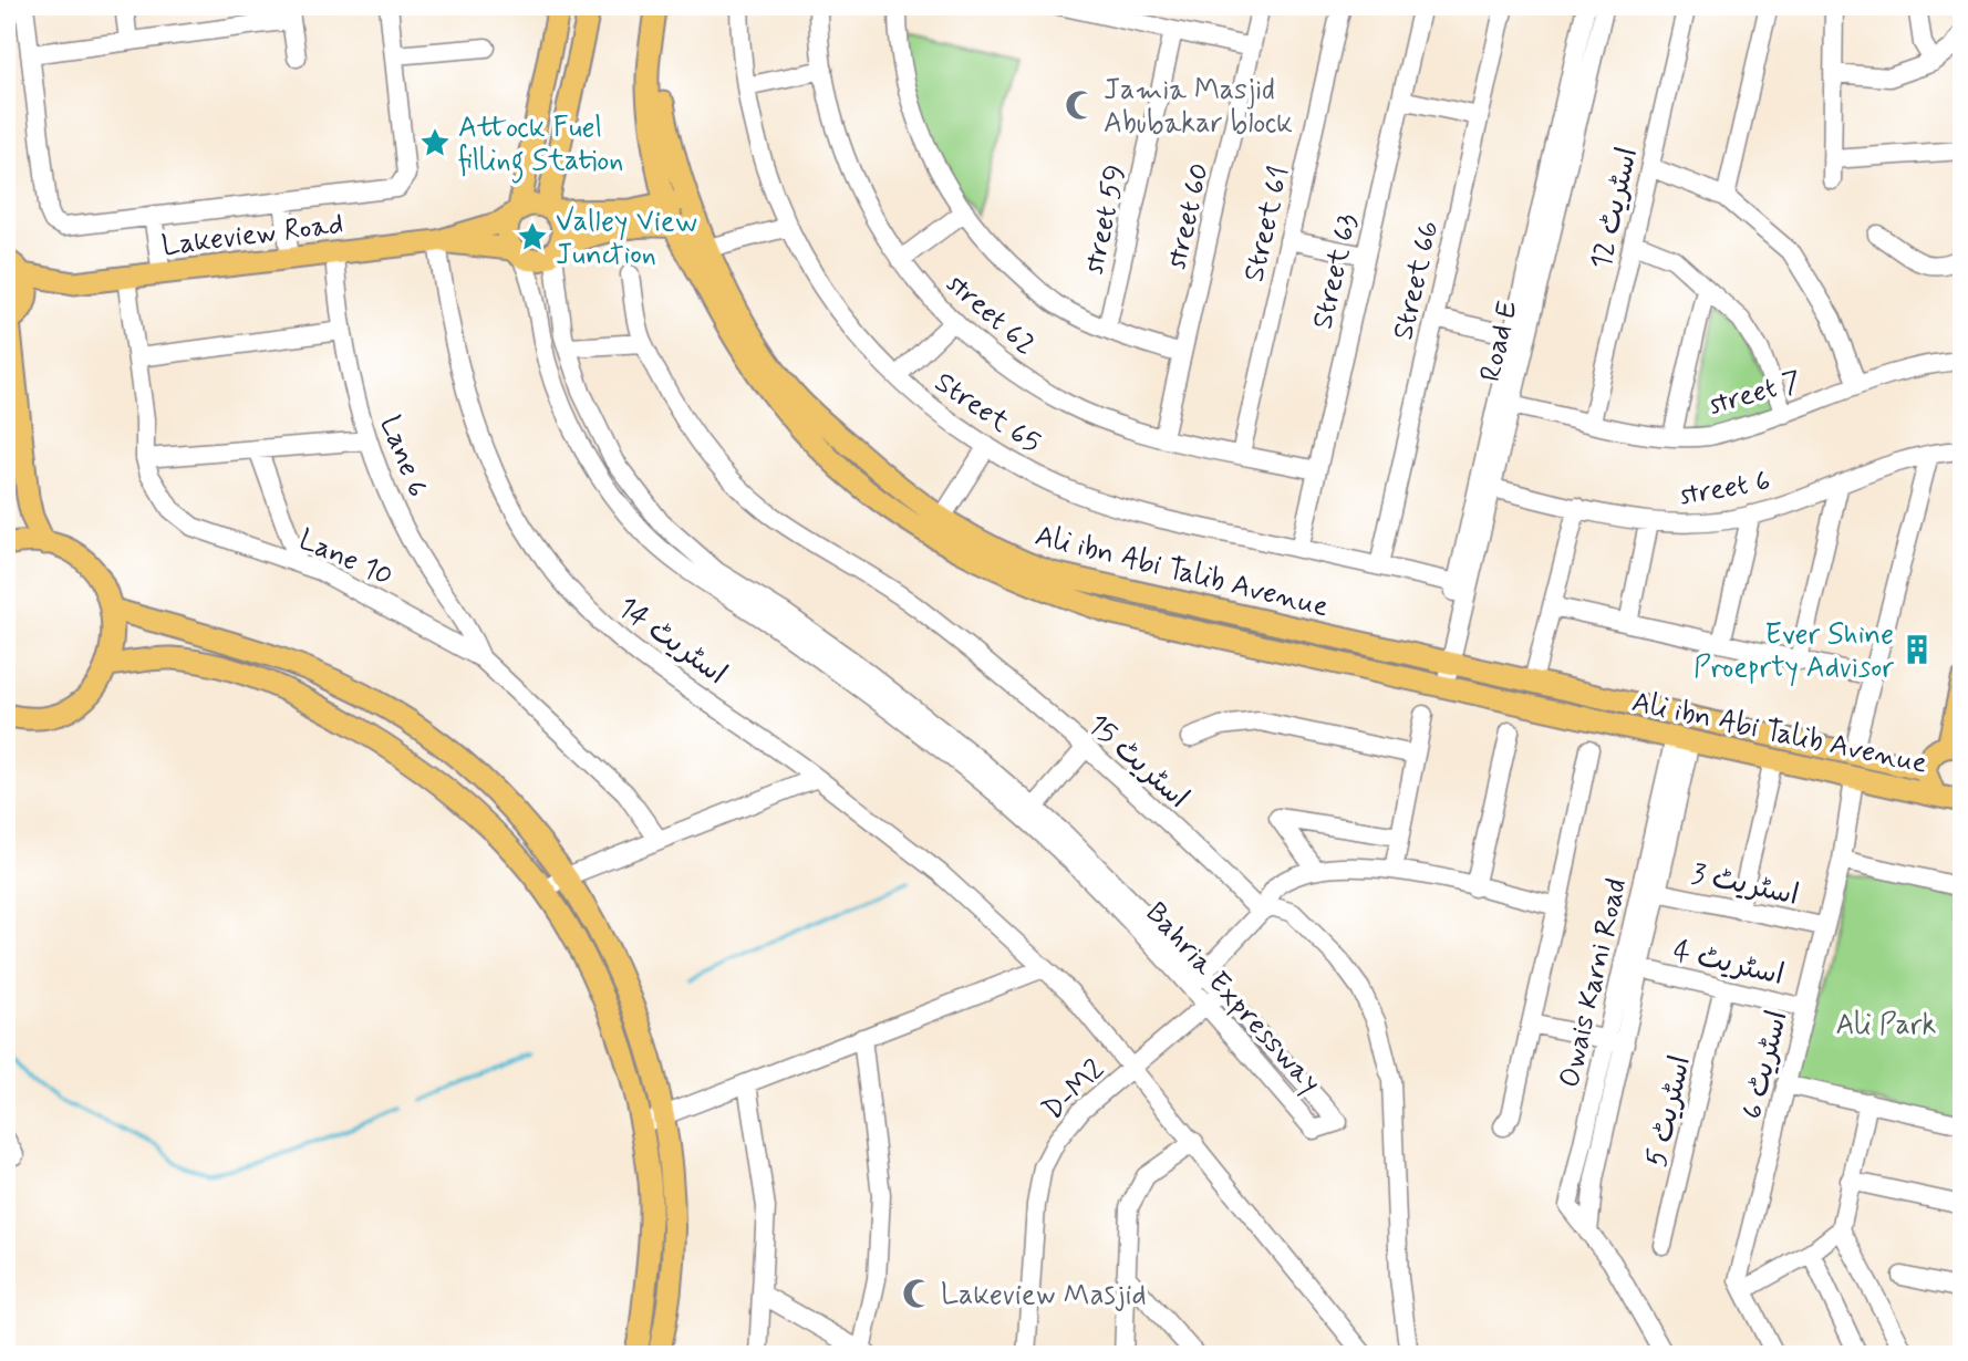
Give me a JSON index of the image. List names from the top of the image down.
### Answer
{
  "streets": {
    "main road": ["Lakeview Road", "Ali ibn Abi Talib Avenue"],
    "street": [
      "اسٹریٹ 12",
      "street 60",
      "street 59",
      "Street 61",
      "Street 63",
      "Street 66",
      "street 62",
      "Road E",
      "street 7",
      "Street 65",
      "Lane 6",
      "street 6",
      "Lane 10",
      "اسٹریٹ 14",
      "اسٹریٹ 15",
      "اسٹریٹ 3",
      "اسٹریٹ 4",
      "Owais Karni Road",
      "Bahria Expressway",
      "اسٹریٹ 6",
      "D-M2",
      "اسٹریٹ 5"
    ]
  },
  "crossings": [
    ["اسٹریٹ 12", "street 7"],
    ["street 60", "street 62"],
    ["Street 61", "street 62"],
    ["Lakeview Road", "Lane 6"],
    ["Lakeview Road", "Lane 10"],
    ["Lakeview Road", "اسٹریٹ 14"],
    ["Street 63", "street 62"],
    ["Street 63", "Street 65"],
    ["Street 66", "Street 65"],
    ["Road E", "street 7"],
    ["Road E", "Street 65"],
    ["Road E", "street 6"],
    ["Road E", "Ali ibn Abi Talib Avenue"],
    ["Lane 6", "Lane 10"],
    ["Ali ibn Abi Talib Avenue", "Owais Karni Road"],
    ["Ali ibn Abi Talib Avenue", "اسٹریٹ 6"],
    ["اسٹریٹ 14", "D-M2"],
    ["اسٹریٹ 3", "Owais Karni Road"],
    ["اسٹریٹ 3", "اسٹریٹ 6"],
    ["اسٹریٹ 4", "Owais Karni Road"],
    ["اسٹریٹ 4", "اسٹریٹ 6"],
    ["اسٹریٹ 4", "اسٹریٹ 5"],
    ["Bahria Expressway", "D-M2"]
  ],
  "parks": ["Ali Park"],
  "places": {
    "mosque": ["Jamia Masjid Abubakar block", "Lakeview Masjid"],
    "place": ["Attock Fuel filling Station", "Valley View Junction"],
    "building": ["Ever Shine Proeprty Advisor"]
  }
}
